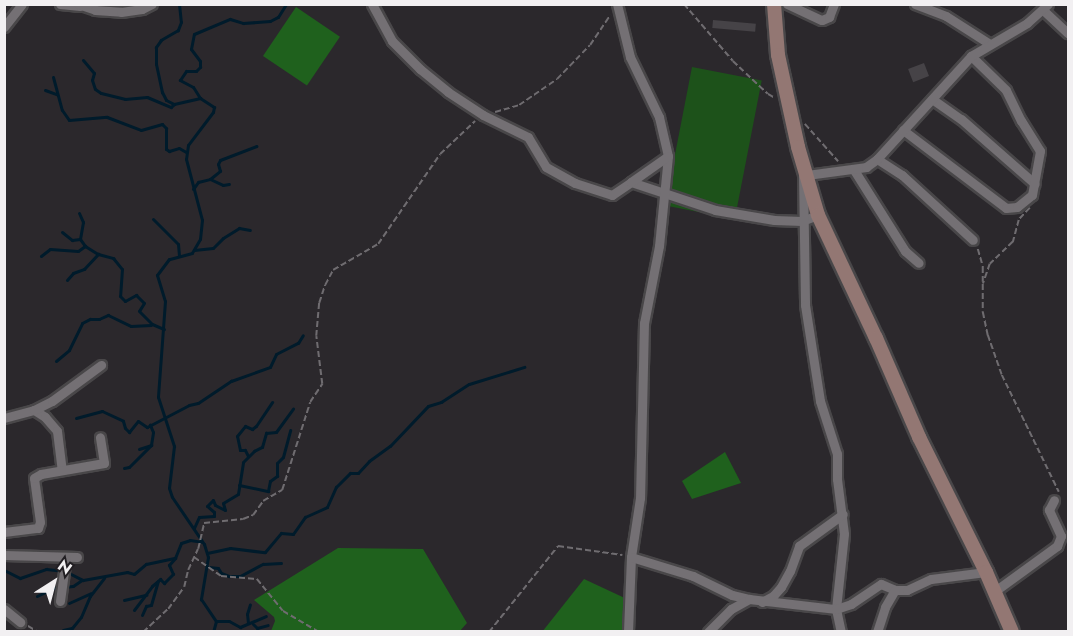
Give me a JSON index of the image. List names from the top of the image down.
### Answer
{
  "north": "top right"
}
